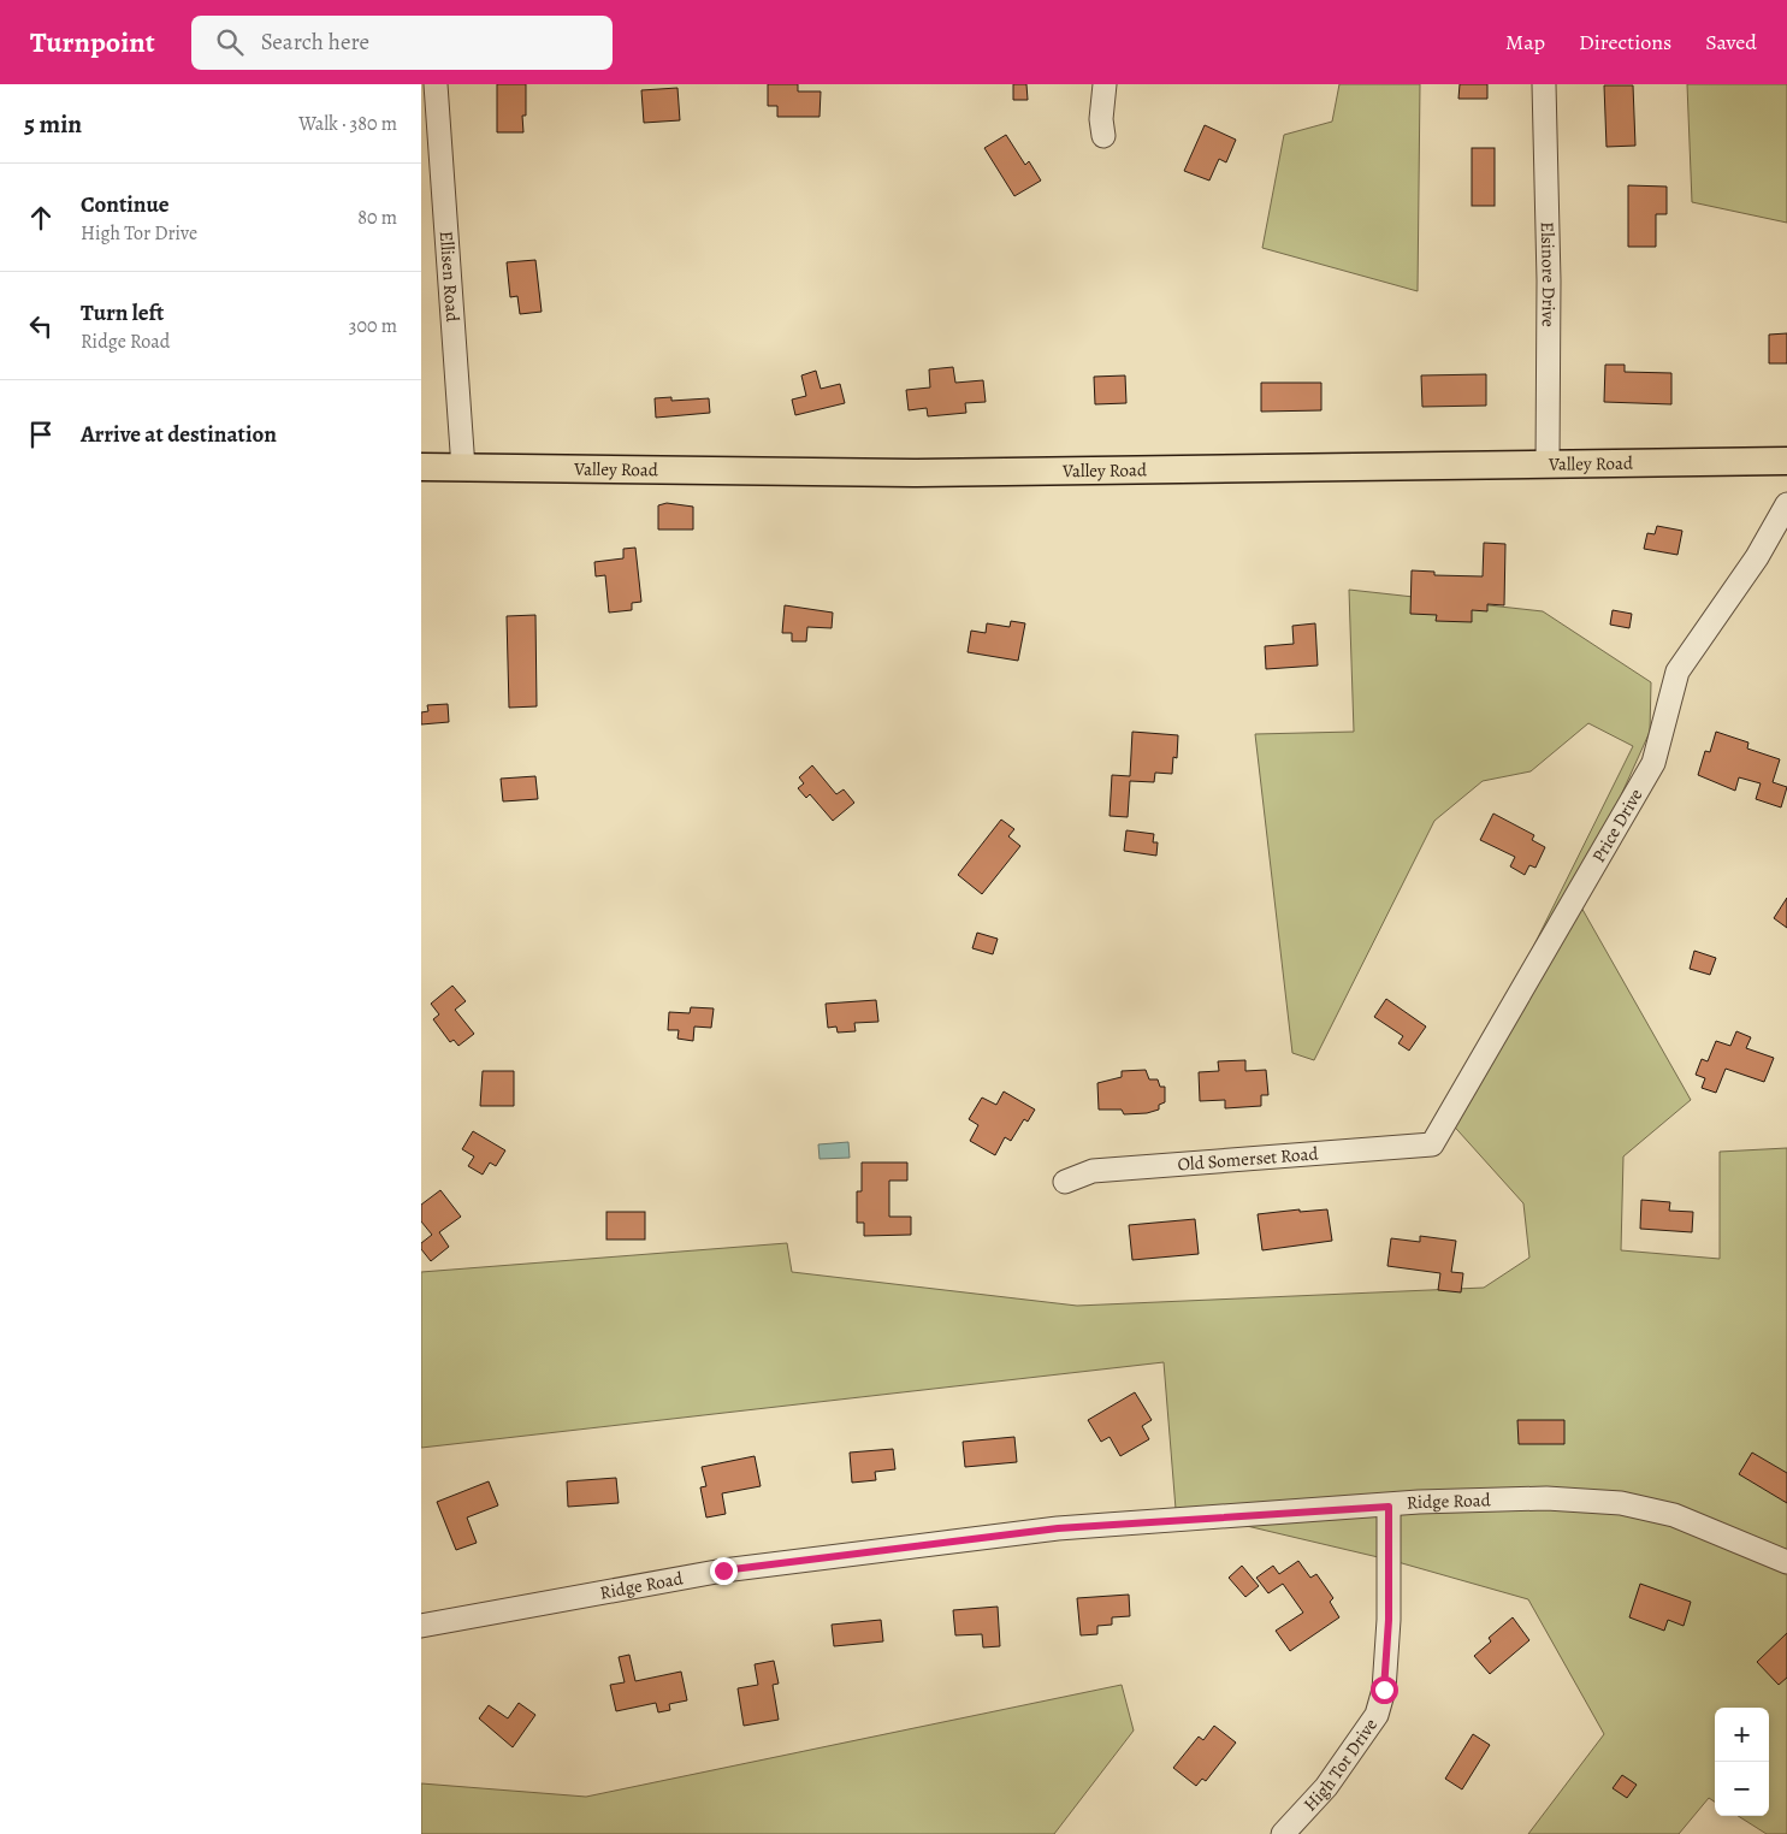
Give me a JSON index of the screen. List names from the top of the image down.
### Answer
{
  "streets": {
    "main road": ["Valley Road"],
    "street": [
      "Elsinore Drive",
      "Ellisen Road",
      "Price Drive",
      "Old Somerset Road",
      "Ridge Road",
      "High Tor Drive"
    ]
  },
  "crossings": [
    ["Elsinore Drive", "Valley Road"],
    ["Ellisen Road", "Valley Road"],
    ["Price Drive", "Old Somerset Road"],
    ["Ridge Road", "High Tor Drive"]
  ],
  "page": {
    "header": "Turnpoint",
    "search": "Search here",
    "nav": ["Map", "Directions", "Saved"],
    "heading": ["5 min", "Walk · 380 m"],
    "list": [
      ["Continue", "High Tor Drive", "80 m"],
      ["Turn left", "Ridge Road", "300 m"],
      "Arrive at destination"
    ],
    "map_buttons": ["+", "−"]
  }
}
